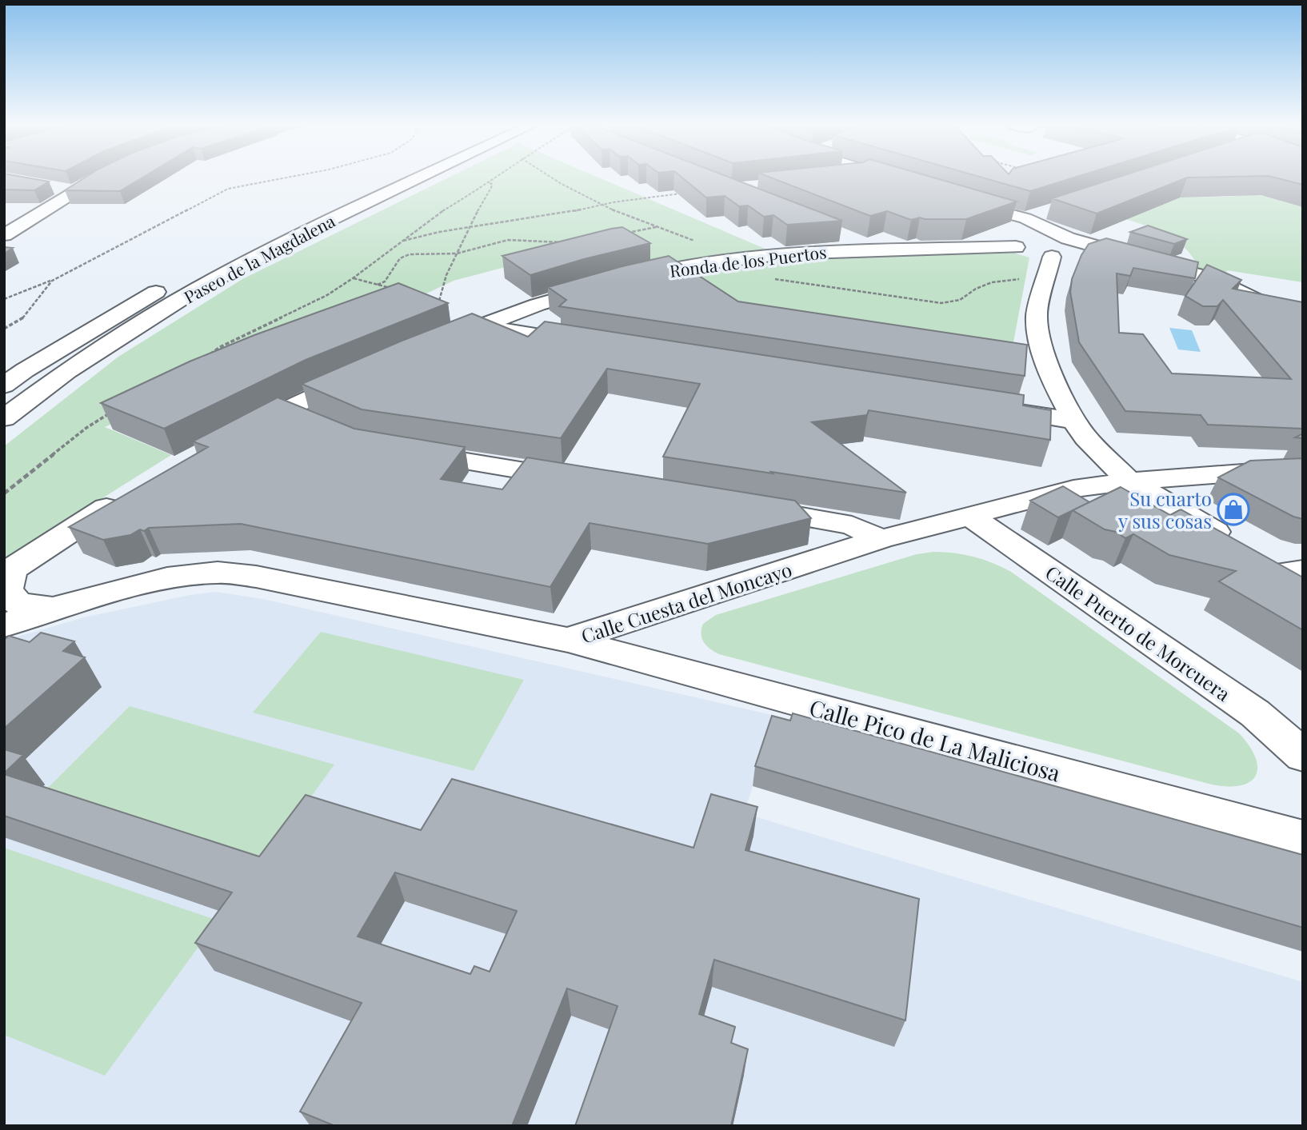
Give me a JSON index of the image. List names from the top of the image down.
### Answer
{
  "streets": {
    "street": [
      "Paseo de la Magdalena",
      "Ronda de los Puertos",
      "Calle Cuesta del Moncayo",
      "Calle Puerto de Morcuera",
      "Calle Pico de La Maliciosa"
    ]
  },
  "crossings": [
    ["Calle Cuesta del Moncayo", "Calle Puerto de Morcuera"],
    ["Calle Cuesta del Moncayo", "Calle Pico de La Maliciosa"]
  ],
  "places": {
    "shop": ["Su cuarto y sus cosas"]
  }
}
